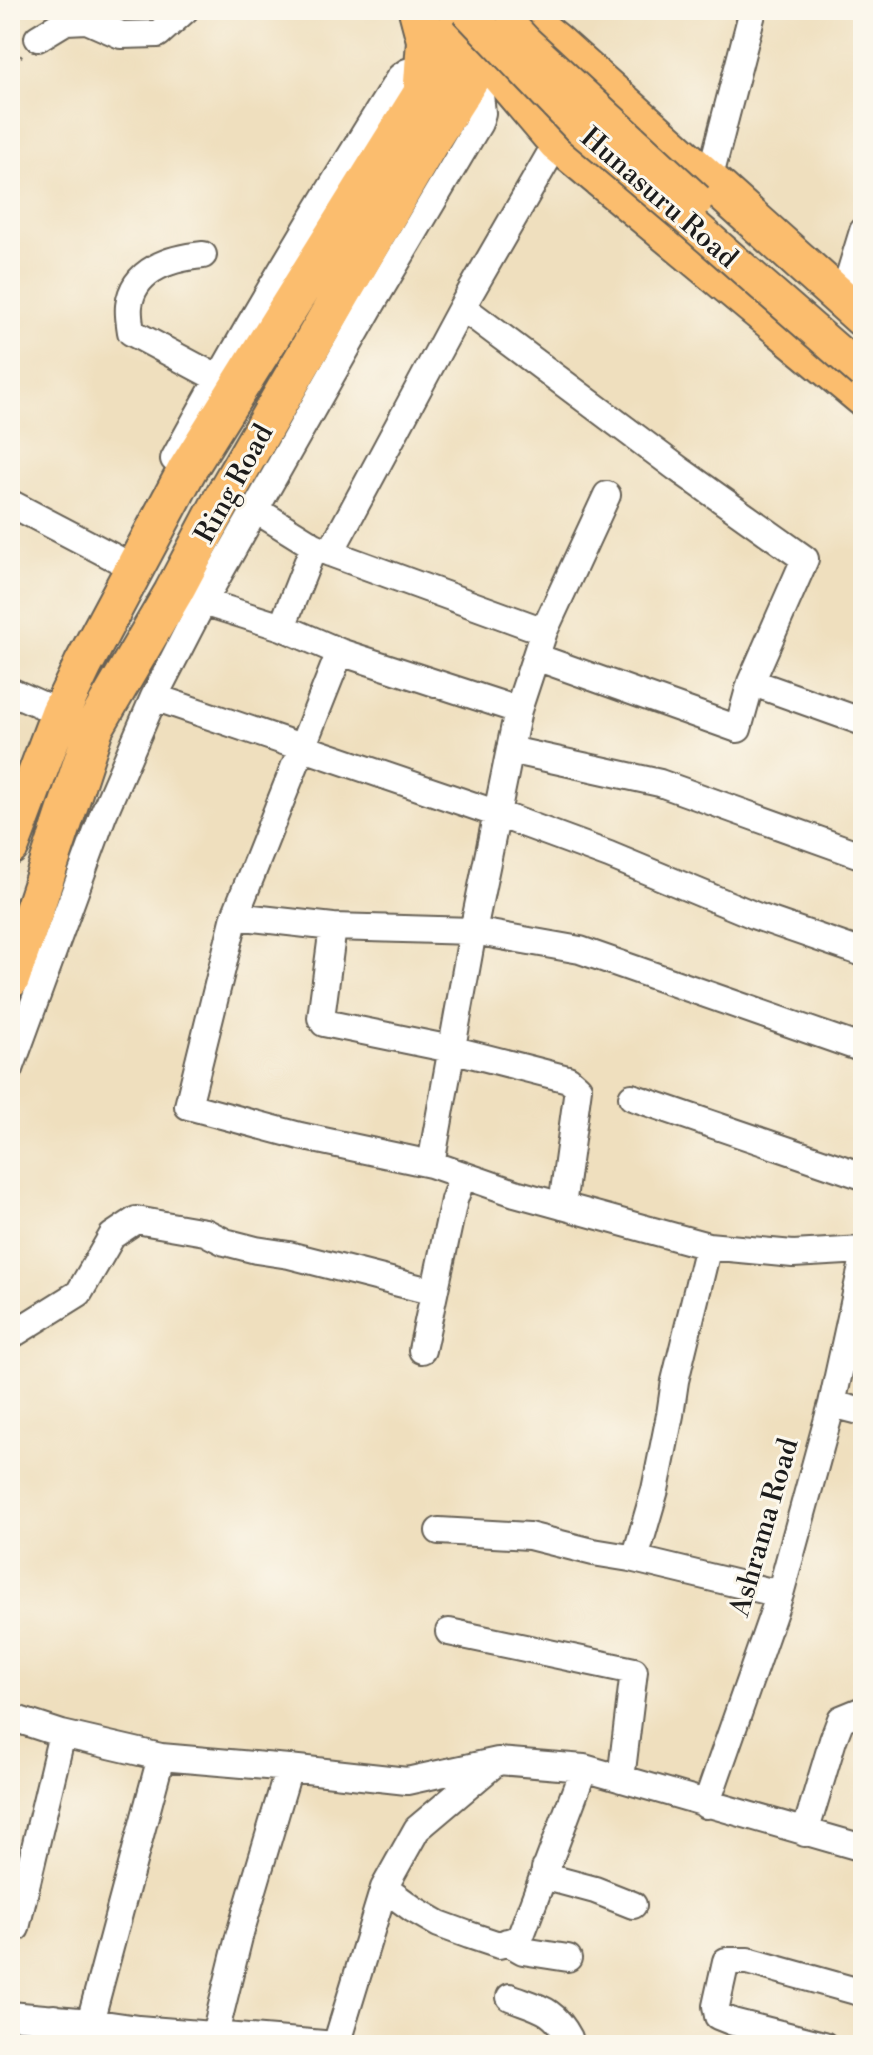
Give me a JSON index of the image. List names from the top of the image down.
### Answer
{
  "streets": {
    "highway": ["Ring Road"],
    "main road": ["Hunasuru Road"],
    "street": ["Ashrama Road"]
  },
  "crossings": [
    ["Hunasuru Road", "Ring Road"]
  ]
}
